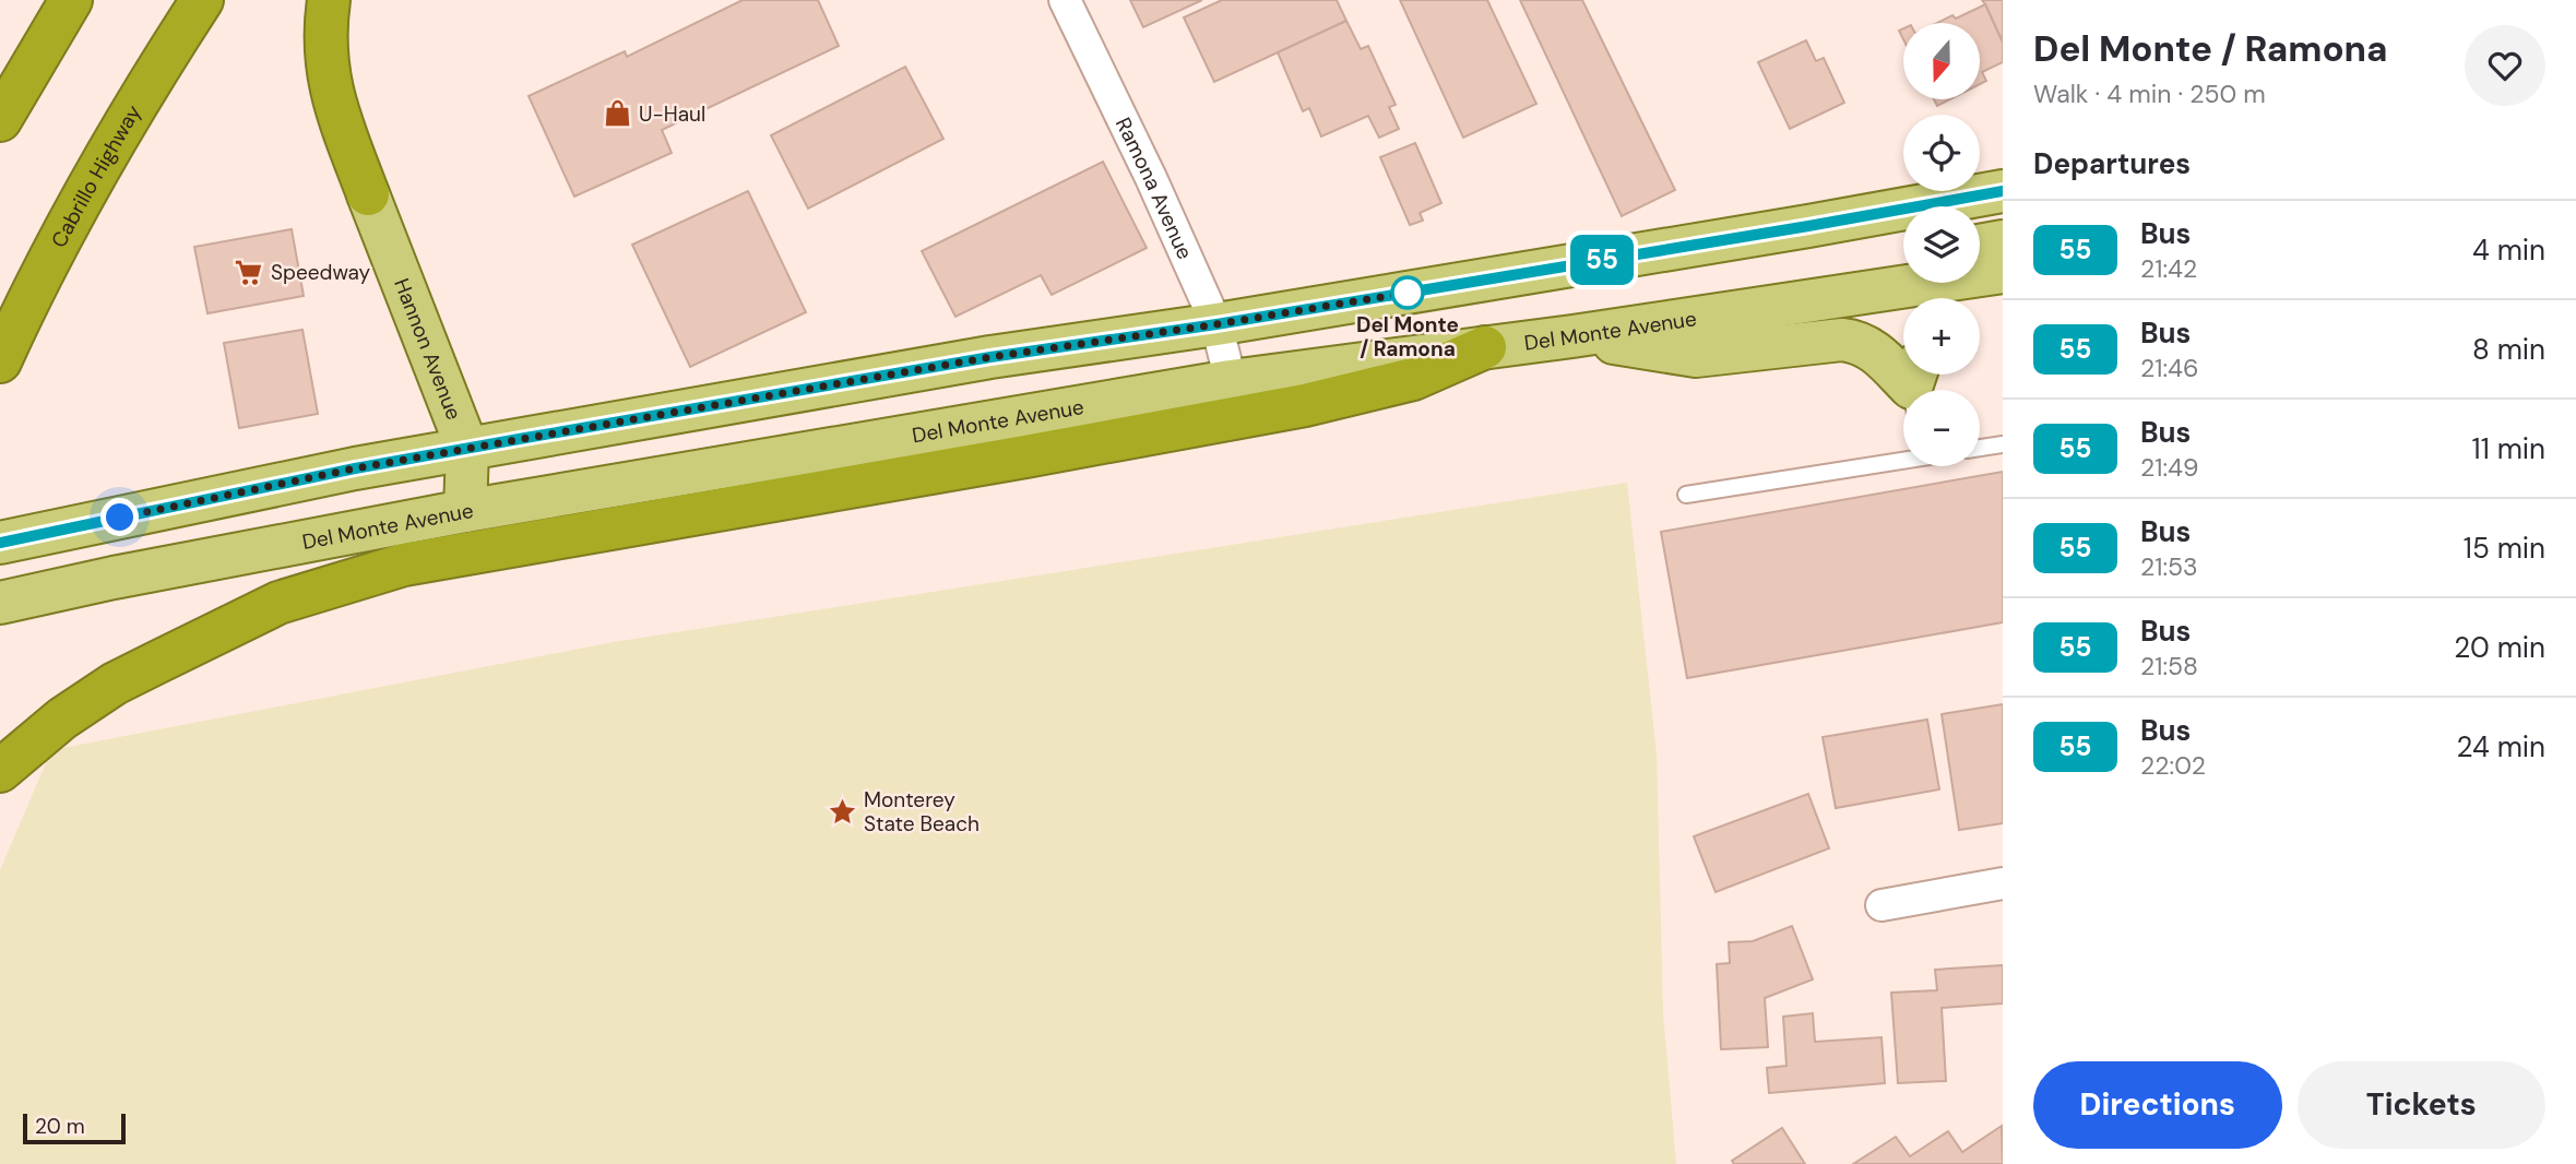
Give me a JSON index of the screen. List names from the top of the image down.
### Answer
{
  "streets": {
    "highway": ["Cabrillo Highway"],
    "main road": ["Del Monte Avenue", "Hannon Avenue"],
    "street": ["Ramona Avenue"]
  },
  "crossings": [
    ["Ramona Avenue", "Del Monte Avenue"],
    ["Del Monte Avenue", "Hannon Avenue"]
  ],
  "places": {
    "shop": ["U-Haul"],
    "supermarket": ["Speedway"],
    "other": ["Del Monte / Ramona"],
    "place": ["Monterey State Beach"]
  },
  "lines": ["bus line 55"],
  "scale_bar": "20 m",
  "north": "bottom",
  "page": {
    "on_map": "55",
    "heading": [
      ["Del Monte / Ramona", "Walk · 4 min · 250 m"],
      "Departures"
    ],
    "map_buttons": ["+", "−"],
    "list": [
      {
        "mark": "55",
        "name": "Bus",
        "note": "21:42",
        "value": "4 min"
      },
      {
        "mark": "55",
        "name": "Bus",
        "note": "21:46",
        "value": "8 min"
      },
      {
        "mark": "55",
        "name": "Bus",
        "note": "21:49",
        "value": "11 min"
      },
      {
        "mark": "55",
        "name": "Bus",
        "note": "21:53",
        "value": "15 min"
      },
      {
        "mark": "55",
        "name": "Bus",
        "note": "21:58",
        "value": "20 min"
      },
      {
        "mark": "55",
        "name": "Bus",
        "note": "22:02",
        "value": "24 min"
      }
    ],
    "buttons": ["Directions", "Tickets"],
    "scale": "20 m"
  }
}
